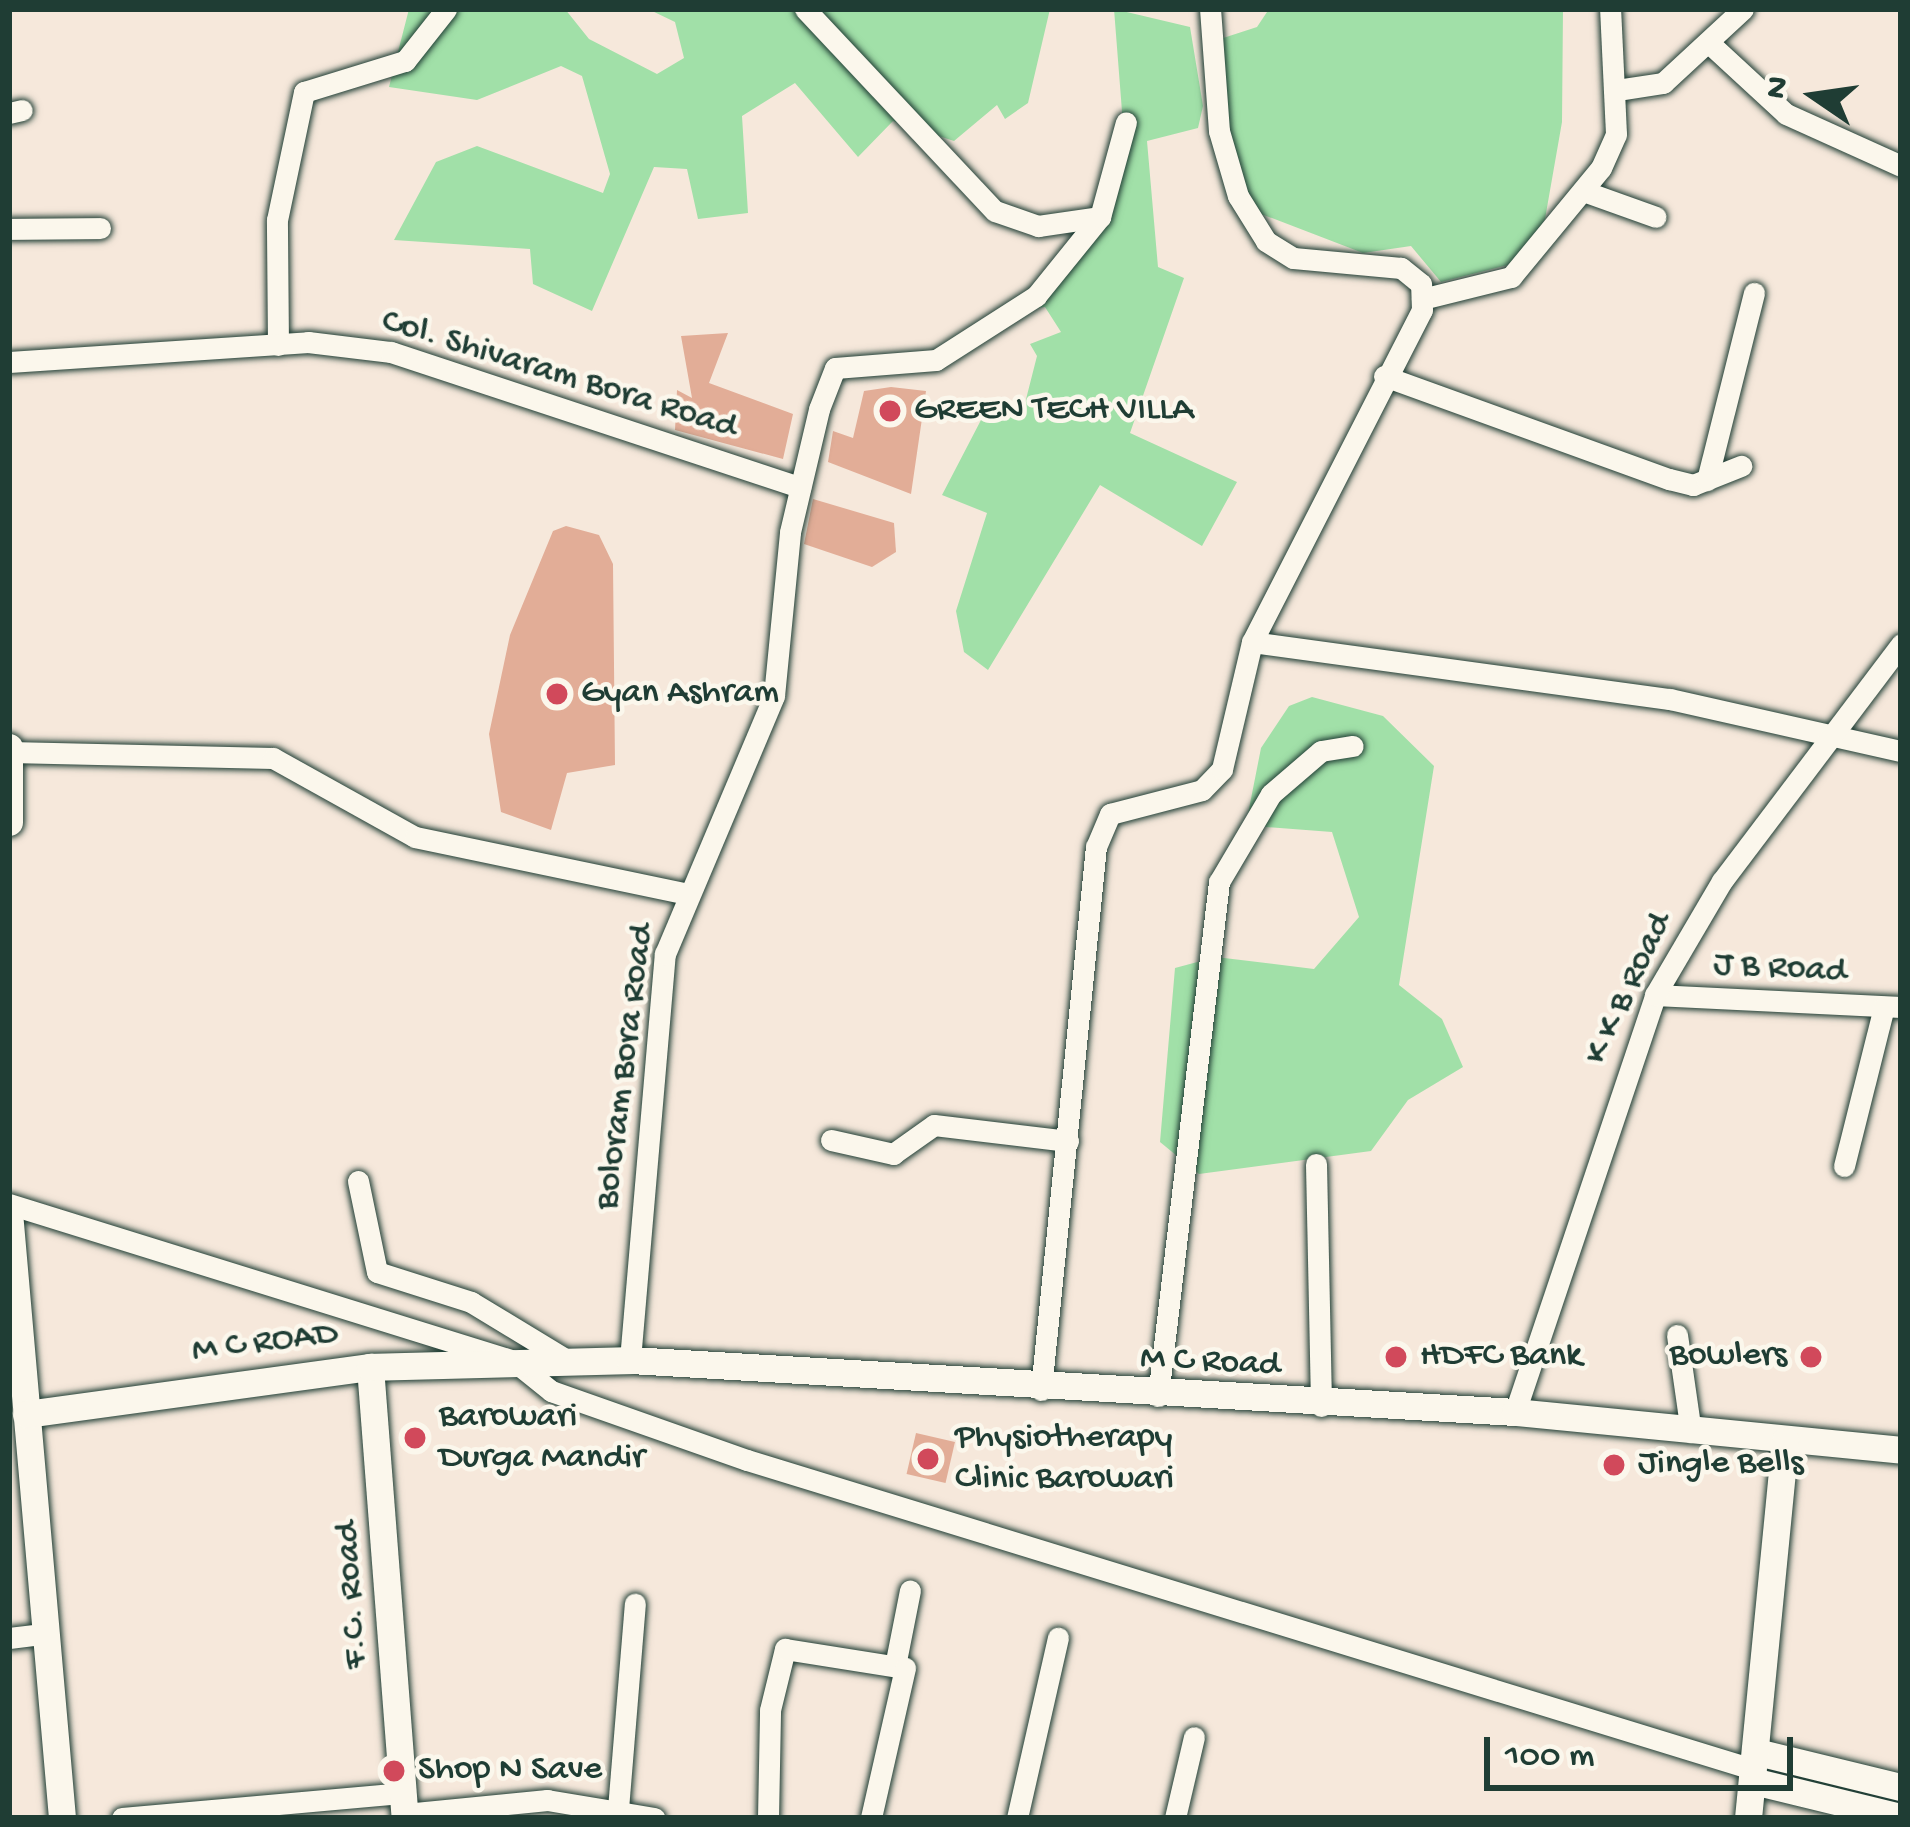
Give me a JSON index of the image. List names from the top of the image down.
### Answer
{
  "streets": {
    "street": [
      "Col. Shivaram Bora Road",
      "J B Road",
      "K K B Road",
      "Boloram Bora Road",
      "M C ROAD",
      "M C Road",
      "F.C. Road"
    ]
  },
  "crossings": [
    ["Col. Shivaram Bora Road", "Boloram Bora Road"],
    ["J B Road", "K K B Road"],
    ["K K B Road", "M C Road"],
    ["Boloram Bora Road", "M C Road"],
    ["M C ROAD", "M C Road"],
    ["M C ROAD", "F.C. Road"]
  ],
  "places": [
    "GREEN TECH VILLA",
    "Gyan Ashram",
    "HDFC Bank",
    "Bowlers",
    "Barowari Durga Mandir",
    "Physiotherapy Clinic Barowari",
    "Jingle Bells",
    "Shop N Save"
  ],
  "scale_bar": "100 m",
  "north": "left"
}
